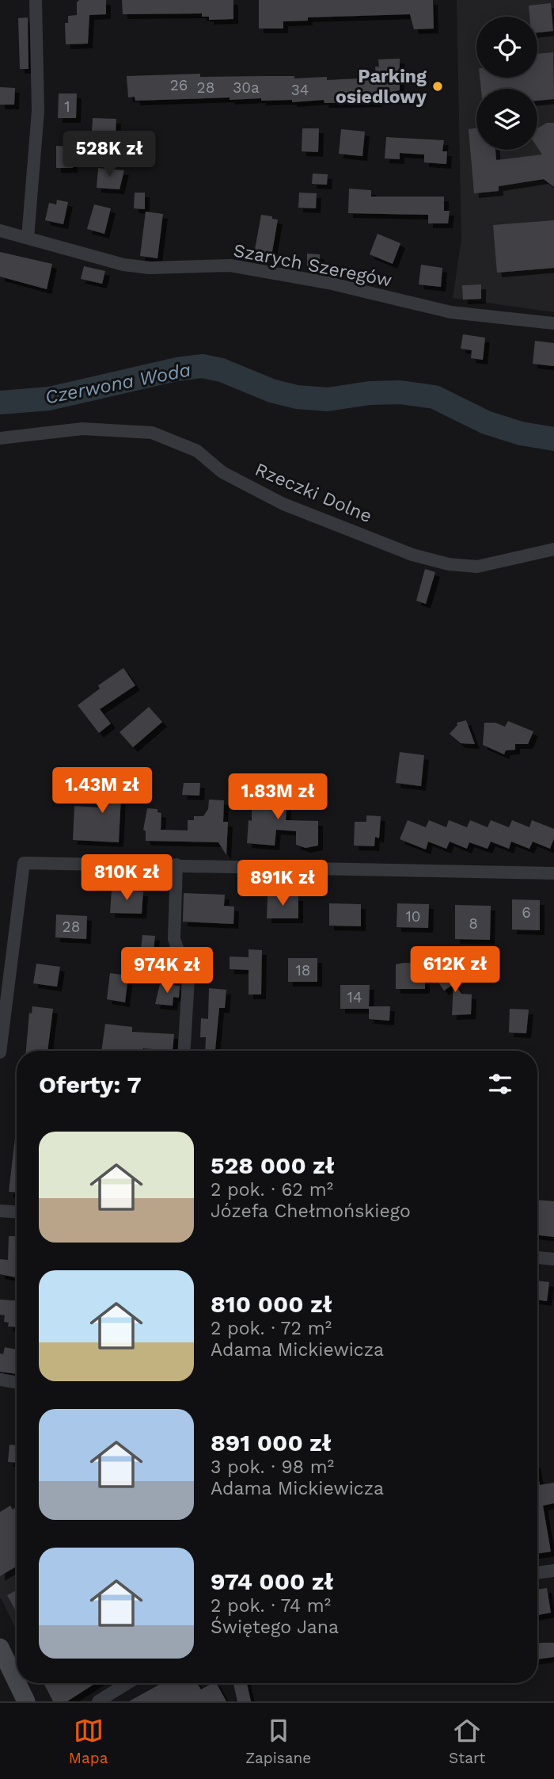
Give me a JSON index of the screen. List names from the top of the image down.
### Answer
{
  "streets": {
    "street": ["Szarych Szeregów", "Rzeczki Dolne"]
  },
  "water": ["Czerwona Woda"],
  "places": ["Parking osiedlowy"],
  "house_numbers": [
    "26",
    "28",
    "30a",
    "34",
    "1",
    "6",
    "10",
    "8",
    "28",
    "18",
    "14"
  ],
  "page": {
    "price": [
      "528K zł",
      "1.43M zł",
      "1.83M zł",
      "810K zł",
      "891K zł",
      "612K zł",
      "974K zł"
    ],
    "heading": "Oferty: 7",
    "list": [
      {
        "name": "528 000 zł",
        "note": "2 pok. · 62 m² · Józefa Chełmońskiego"
      },
      {
        "name": "810 000 zł",
        "note": "2 pok. · 72 m² · Adama Mickiewicza"
      },
      {
        "name": "891 000 zł",
        "note": "3 pok. · 98 m² · Adama Mickiewicza"
      },
      {
        "name": "974 000 zł",
        "note": "2 pok. · 74 m² · Świętego Jana"
      }
    ],
    "tabs": ["Mapa", "Zapisane", "Start"]
  }
}
